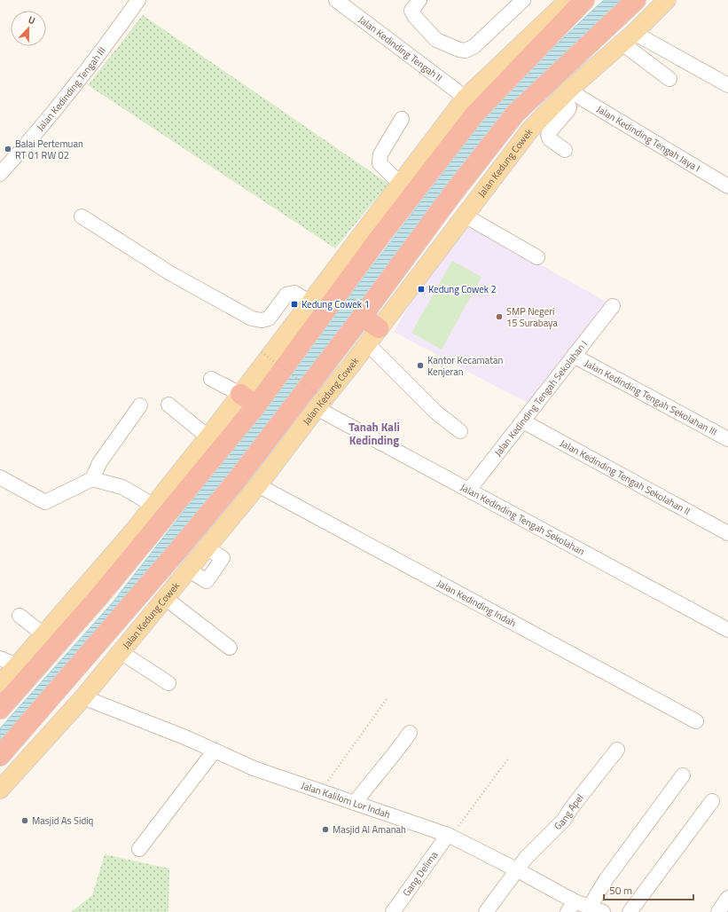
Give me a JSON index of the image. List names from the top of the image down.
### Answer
{
  "streets": {
    "highway": ["Jalan Kedung Cowek"],
    "street": [
      "Jalan Kedinding Tengah II",
      "Jalan Kedinding Tengah III",
      "Jalan Kedinding Tengah Jaya I",
      "Jalan Kedinding Tengah Sekolahan I",
      "Jalan Kedinding Tengah Sekolahan III",
      "Jalan Kedinding Tengah Sekolahan II",
      "Jalan Kedinding Tengah Sekolahan",
      "Jalan Kedinding Indah",
      "Jalan Kalilom Lor Indah",
      "Gang Apel",
      "Gang Delima"
    ]
  },
  "crossings": [
    ["Jalan Kedinding Tengah Jaya I", "Jalan Kedung Cowek"],
    ["Jalan Kedung Cowek", "Jalan Kedinding Tengah Sekolahan"],
    ["Jalan Kedung Cowek", "Jalan Kedinding Indah"],
    ["Jalan Kedung Cowek", "Jalan Kalilom Lor Indah"],
    ["Jalan Kedinding Tengah Sekolahan I", "Jalan Kedinding Tengah Sekolahan III"],
    ["Jalan Kedinding Tengah Sekolahan I", "Jalan Kedinding Tengah Sekolahan II"],
    ["Jalan Kedinding Tengah Sekolahan I", "Jalan Kedinding Tengah Sekolahan"],
    ["Jalan Kalilom Lor Indah", "Gang Apel"],
    ["Jalan Kalilom Lor Indah", "Gang Delima"]
  ],
  "districts": ["Tanah Kali Kedinding"],
  "places": {
    "other": [
      "Balai Pertemuan RT 01 RW 02",
      "SMP Negeri 15 Surabaya",
      "Kantor Kecamatan Kenjeran",
      "Masjid As Sidiq",
      "Masjid Al Amanah"
    ],
    "transit": ["Kedung Cowek 2", "Kedung Cowek 1"]
  },
  "scale_bar": "50 m",
  "north": "top"
}
